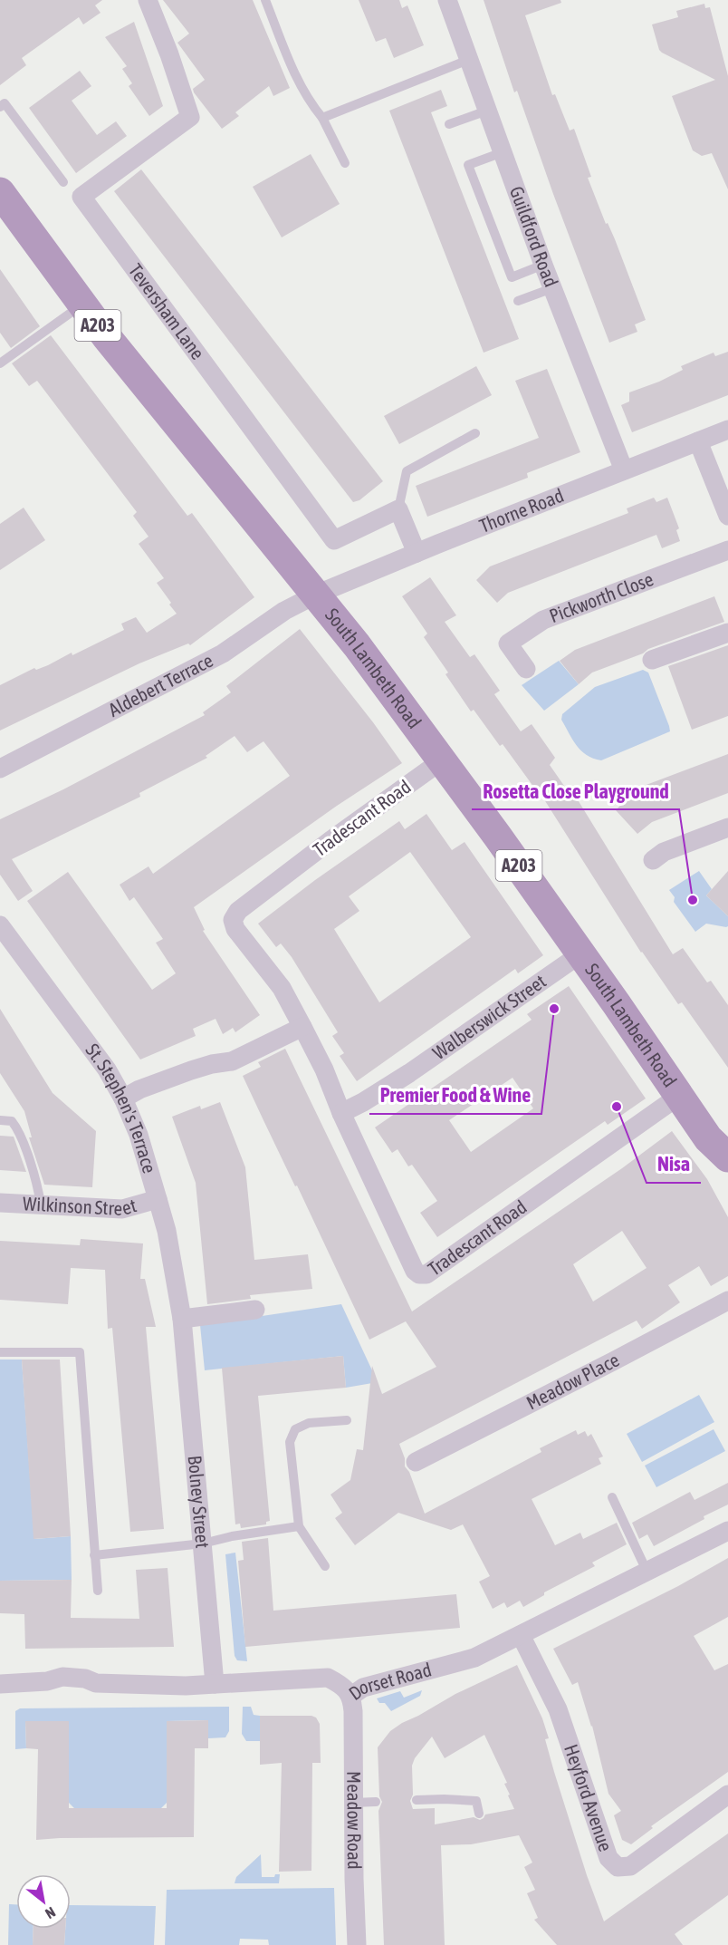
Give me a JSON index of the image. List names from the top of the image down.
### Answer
{
  "streets": {
    "highway": ["A203", "South Lambeth Road"],
    "street": [
      "Guildford Road",
      "Teversham Lane",
      "Thorne Road",
      "Pickworth Close",
      "Aldebert Terrace",
      "Tradescant Road",
      "Walberswick Street",
      "St. Stephen's Terrace",
      "Wilkinson Street",
      "Meadow Place",
      "Bolney Street",
      "Dorset Road",
      "Heyford Avenue",
      "Meadow Road"
    ]
  },
  "crossings": [
    ["Guildford Road", "Thorne Road"],
    ["Thorne Road", "South Lambeth Road"],
    ["Thorne Road", "Aldebert Terrace"],
    ["South Lambeth Road", "Aldebert Terrace"],
    ["South Lambeth Road", "Tradescant Road"],
    ["South Lambeth Road", "Walberswick Street"],
    ["Tradescant Road", "Walberswick Street"],
    ["St. Stephen's Terrace", "Wilkinson Street"],
    ["St. Stephen's Terrace", "Bolney Street"],
    ["Bolney Street", "Dorset Road"],
    ["Dorset Road", "Heyford Avenue"],
    ["Dorset Road", "Meadow Road"]
  ],
  "places": ["Rosetta Close Playground", "Premier Food & Wine", "Nisa"],
  "north": "bottom right"
}
